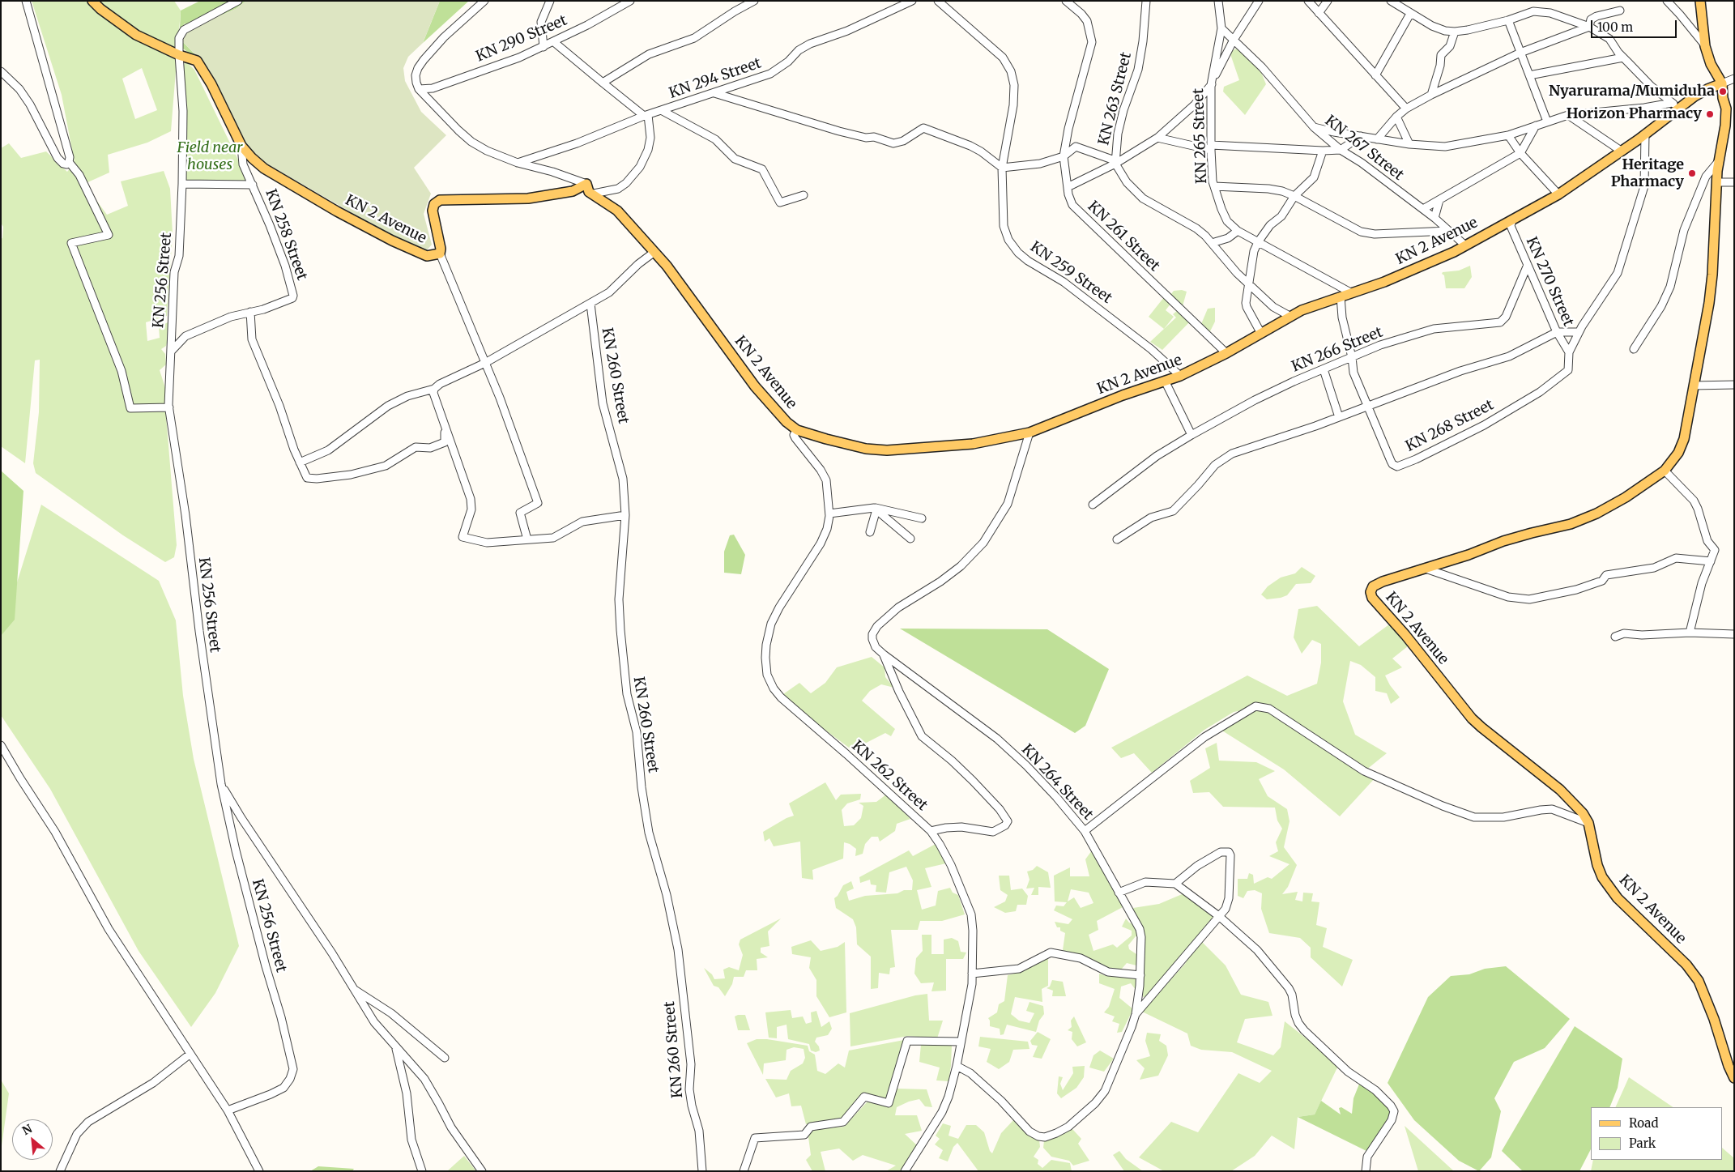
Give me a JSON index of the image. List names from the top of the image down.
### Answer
{
  "streets": {
    "main road": ["KN 2 Avenue"],
    "street": [
      "KN 290 Street",
      "KN 294 Street",
      "KN 263 Street",
      "KN 265 Street",
      "KN 267 Street",
      "KN 258 Street",
      "KN 261 Street",
      "KN 259 Street",
      "KN 256 Street",
      "KN 270 Street",
      "KN 266 Street",
      "KN 260 Street",
      "KN 268 Street",
      "KN 262 Street",
      "KN 264 Street"
    ]
  },
  "crossings": [
    ["KN 263 Street", "KN 2 Avenue"],
    ["KN 265 Street", "KN 267 Street"],
    ["KN 265 Street", "KN 2 Avenue"],
    ["KN 267 Street", "KN 2 Avenue"],
    ["KN 2 Avenue", "KN 258 Street"],
    ["KN 2 Avenue", "KN 261 Street"],
    ["KN 2 Avenue", "KN 259 Street"],
    ["KN 2 Avenue", "KN 256 Street"],
    ["KN 2 Avenue", "KN 270 Street"],
    ["KN 2 Avenue", "KN 268 Street"],
    ["KN 2 Avenue", "KN 262 Street"],
    ["KN 2 Avenue", "KN 264 Street"],
    ["KN 258 Street", "KN 256 Street"],
    ["KN 270 Street", "KN 266 Street"],
    ["KN 270 Street", "KN 268 Street"],
    ["KN 266 Street", "KN 268 Street"],
    ["KN 262 Street", "KN 264 Street"]
  ],
  "parks": ["Field near houses"],
  "places": ["Nyarurama/Mumiduha", "Horizon Pharmacy", "Heritage Pharmacy"],
  "legend": ["Road", "Park"],
  "scale_bar": "100 m",
  "north": "top left"
}
